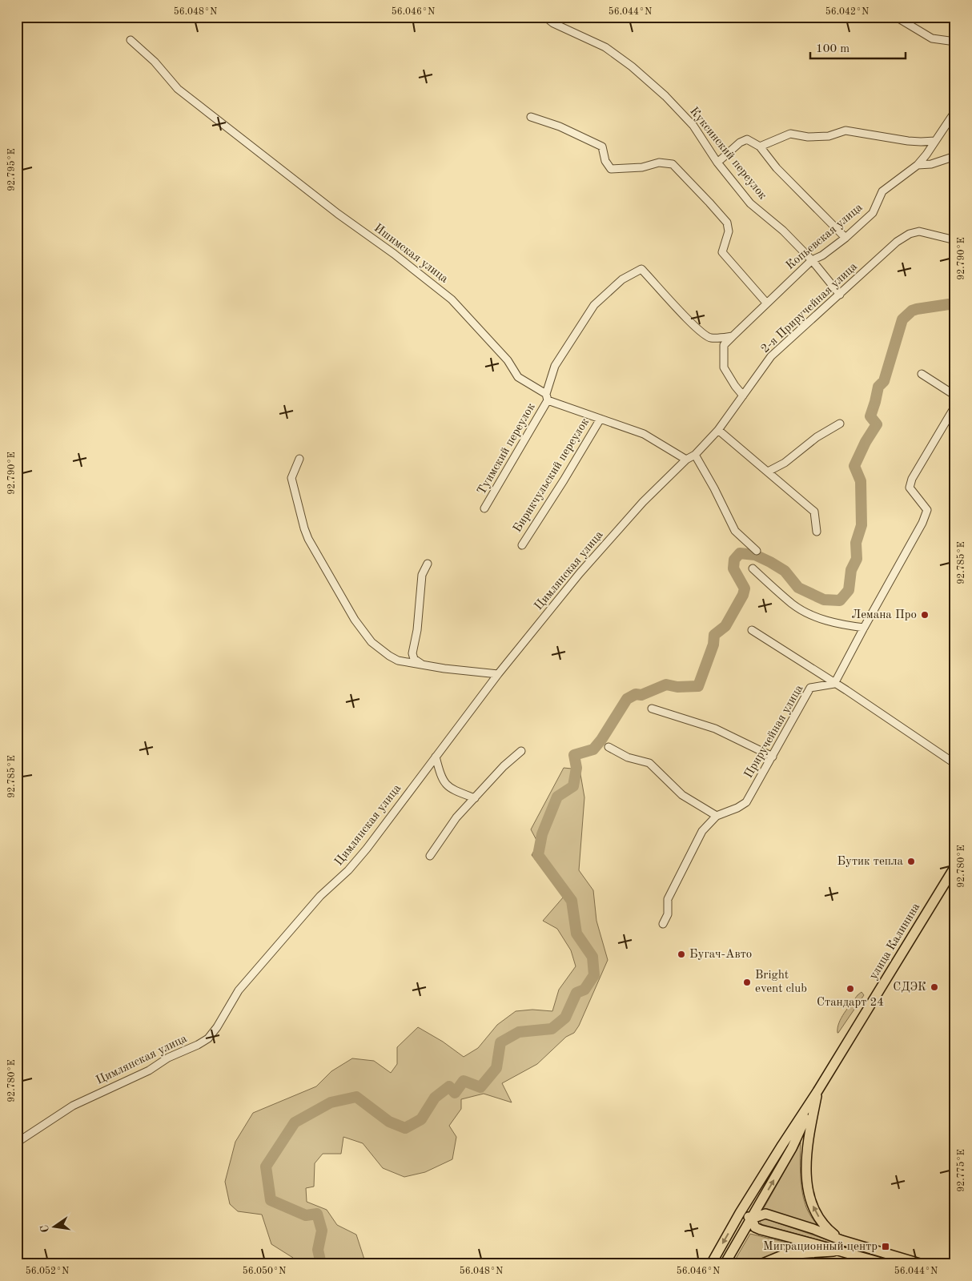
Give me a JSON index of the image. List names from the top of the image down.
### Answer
{
  "streets": {
    "main road": ["улица Калинина"],
    "street": [
      "Куксинский переулок",
      "Копьевская улица",
      "Ишимская улица",
      "2-я Приручейная улица",
      "Туимский переулок",
      "Бирикчульский переулок",
      "Цимлянская улица",
      "Приручейная улица"
    ]
  },
  "crossings": [
    ["Куксинский переулок", "Копьевская улица"],
    ["Куксинский переулок", "2-я Приручейная улица"],
    ["Копьевская улица", "2-я Приручейная улица"],
    ["Копьевская улица", "Туимский переулок"],
    ["Ишимская улица", "2-я Приручейная улица"],
    ["Ишимская улица", "Туимский переулок"],
    ["Ишимская улица", "Бирикчульский переулок"],
    ["Ишимская улица", "Цимлянская улица"],
    ["2-я Приручейная улица", "Цимлянская улица"]
  ],
  "places": {
    "other": [
      "Лемана Про",
      "Бутик тепла",
      "Бугач-Авто",
      "Bright event club",
      "СДЭК",
      "Стандарт 24"
    ],
    "transit": ["Миграционный центр"]
  },
  "scale_bar": "100 m",
  "north": "left",
  "coordinates": [
    "56.048°N",
    "56.046°N",
    "56.044°N",
    "56.042°N",
    "92.795°E",
    "92.790°E",
    "92.785°E",
    "92.780°E",
    "92.775°E",
    "56.052°N",
    "56.050°N"
  ]
}
